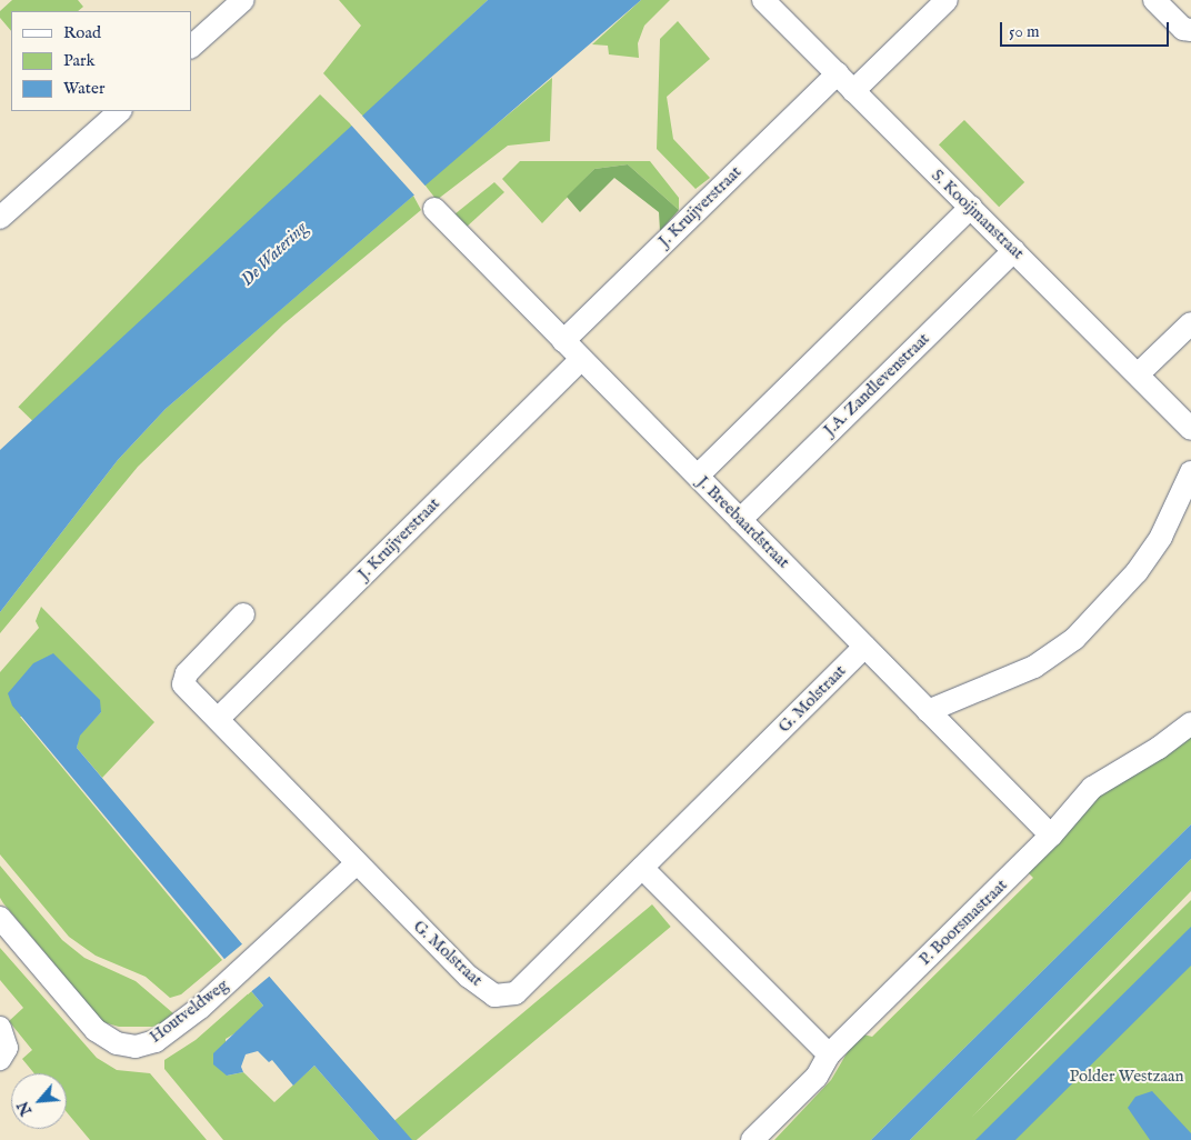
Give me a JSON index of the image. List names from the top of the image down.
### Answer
{
  "streets": {
    "street": [
      "J. Kruijverstraat",
      "S. Kooijmanstraat",
      "J.A. Zandlevenstraat",
      "J. Breebaardstraat",
      "G. Molstraat",
      "P. Boorsmastraat",
      "Houtveldweg"
    ]
  },
  "crossings": [
    ["J. Kruijverstraat", "S. Kooijmanstraat"],
    ["J. Kruijverstraat", "J. Breebaardstraat"],
    ["S. Kooijmanstraat", "J.A. Zandlevenstraat"],
    ["J.A. Zandlevenstraat", "J. Breebaardstraat"],
    ["J. Breebaardstraat", "G. Molstraat"],
    ["J. Breebaardstraat", "P. Boorsmastraat"],
    ["G. Molstraat", "Houtveldweg"]
  ],
  "water": ["De Watering"],
  "parks": ["Polder Westzaan"],
  "legend": ["Road", "Park", "Water"],
  "scale_bar": "50 m",
  "north": "bottom left"
}
